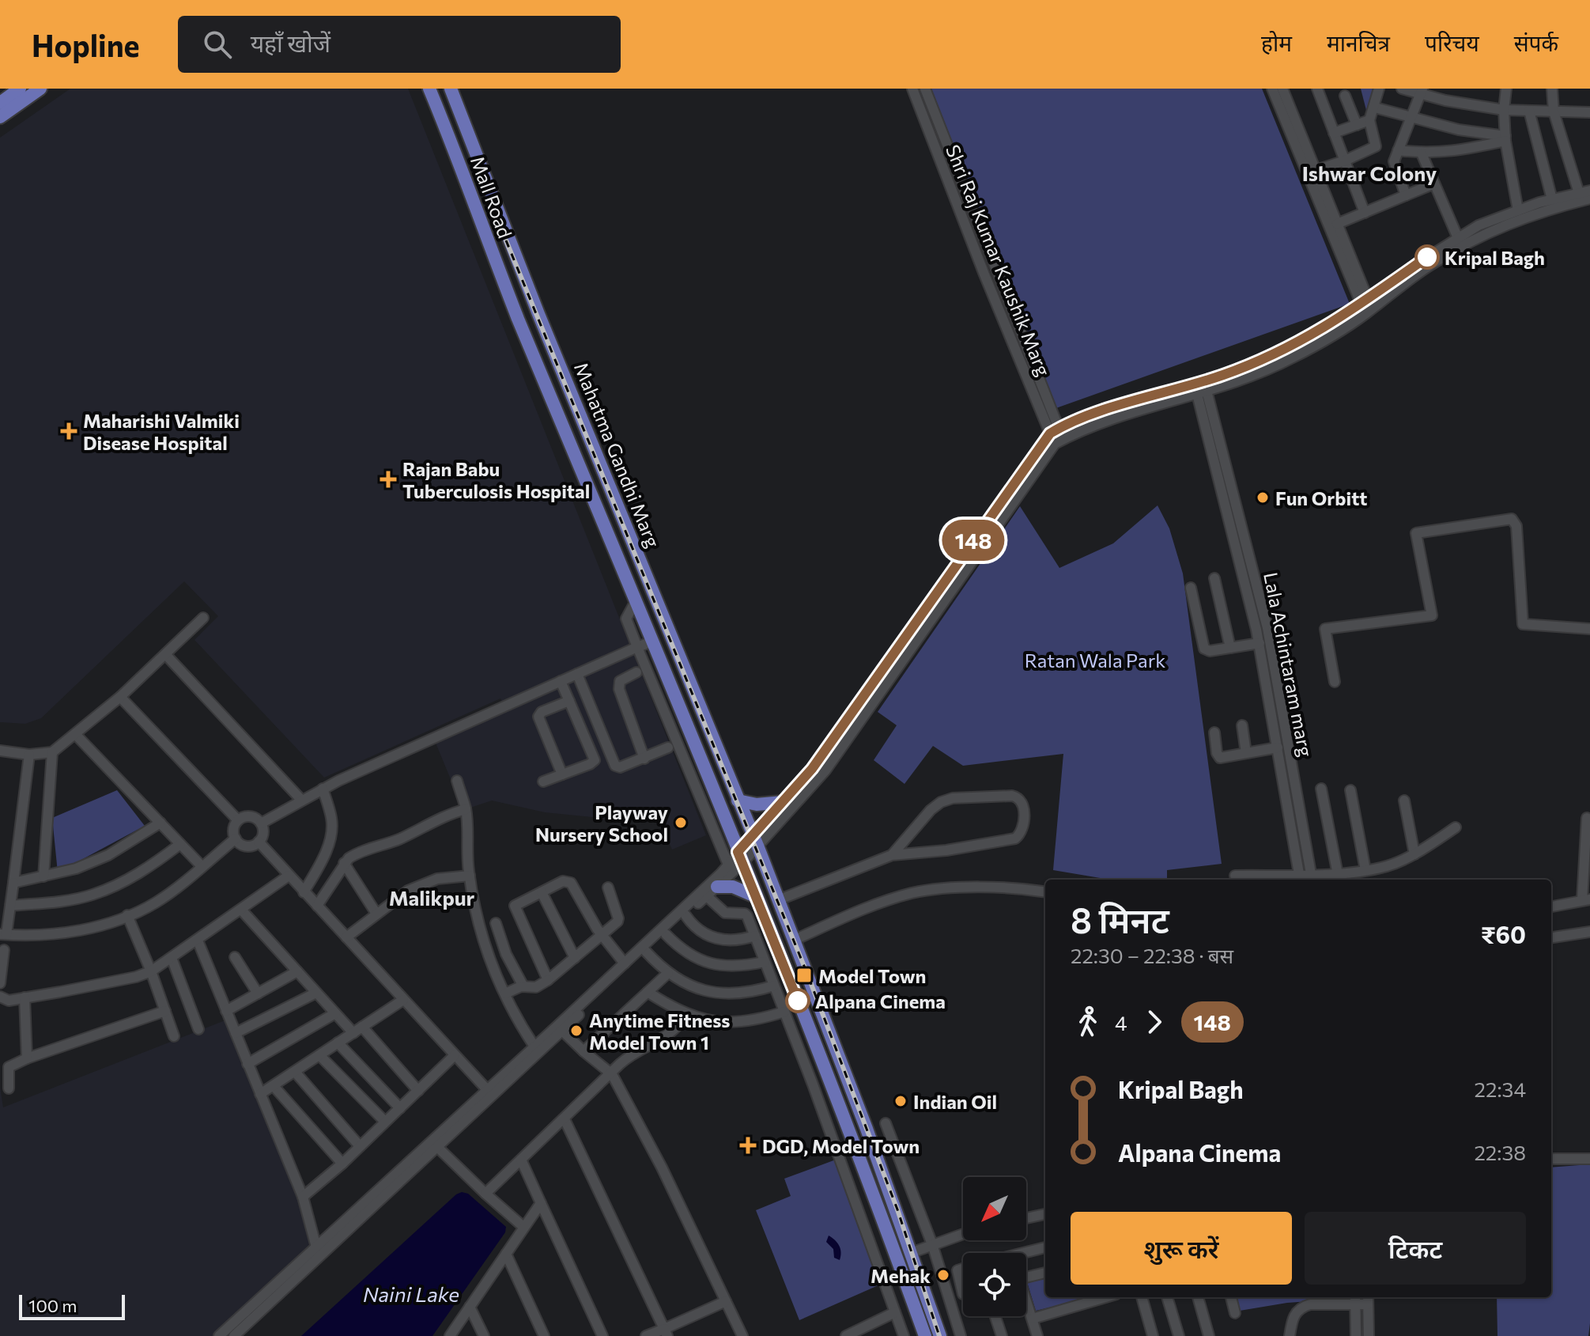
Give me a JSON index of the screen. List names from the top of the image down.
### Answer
{
  "streets": {
    "main road": ["Mall Road", "Mahatma Gandhi Marg"],
    "street": ["Shri Raj Kumar Kaushik Marg", "Lala Achintaram marg"]
  },
  "crossings": [
    ["Mall Road", "Mahatma Gandhi Marg"]
  ],
  "districts": ["Ishwar Colony", "Malikpur"],
  "water": ["Naini Lake"],
  "parks": ["Ratan Wala Park"],
  "places": {
    "other": [
      "Kripal Bagh",
      "Fun Orbitt",
      "Playway Nursery School",
      "Alpana Cinema",
      "Anytime Fitness Model Town 1",
      "Indian Oil",
      "Mehak"
    ],
    "health": ["Maharishi Valmiki Disease Hospital", "Rajan Babu Tuberculosis Hospital", "DGD, Model Town"],
    "transit": ["Model Town"]
  },
  "lines": ["bus line 148"],
  "scale_bar": "100 m",
  "north": "bottom left",
  "page": {
    "header": "Hopline",
    "search": "यहाँ खोजें",
    "nav": [
      "होम",
      "मानचित्र",
      "परिचय",
      "संपर्क"
    ],
    "on_map": "148",
    "heading": ["8 मिनट", "22:30 – 22:38 · बस", "₹60"],
    "legs": ["4", "148"],
    "list": [
      {
        "name": "Kripal Bagh",
        "value": "22:34"
      },
      {
        "name": "Alpana Cinema",
        "value": "22:38"
      }
    ],
    "buttons": ["शुरू करें", "टिकट"],
    "scale": "100 m"
  }
}
